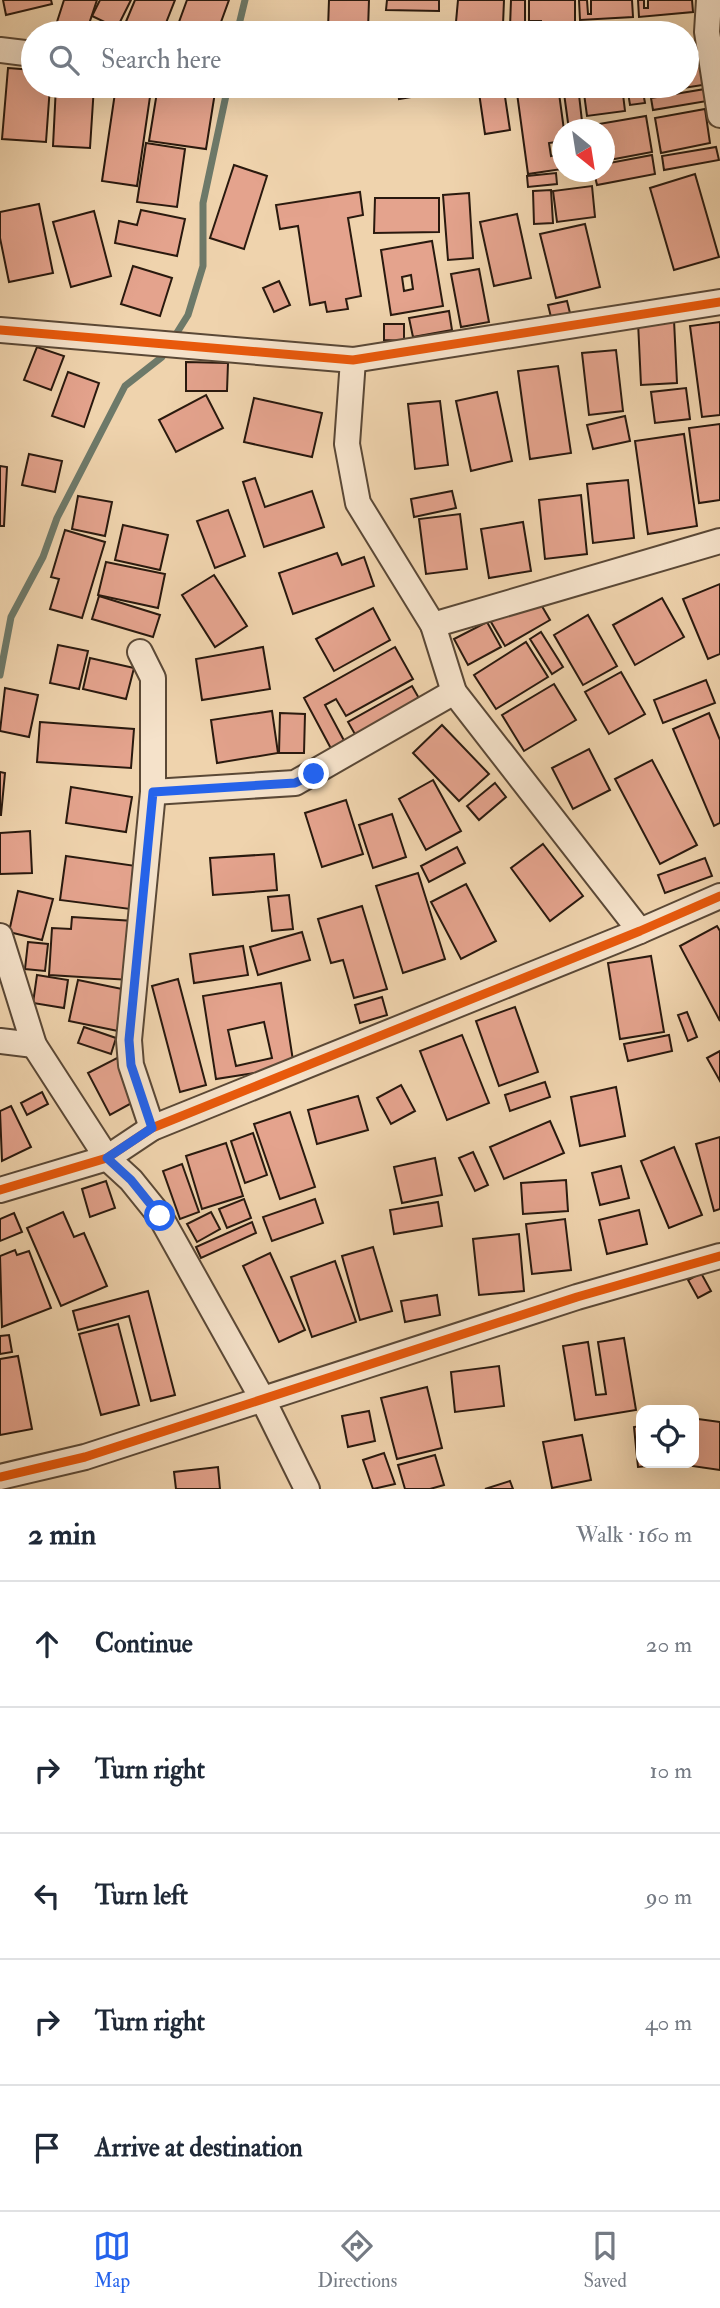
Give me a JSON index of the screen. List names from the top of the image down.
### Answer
{
  "north": "bottom right",
  "page": {
    "search": "Search here",
    "heading": ["2 min", "Walk · 160 m"],
    "list": [
      ["Continue", "20 m"],
      ["Turn right", "10 m"],
      ["Turn left", "90 m"],
      ["Turn right", "40 m"],
      "Arrive at destination"
    ],
    "nav": ["Map", "Directions", "Saved"]
  }
}
